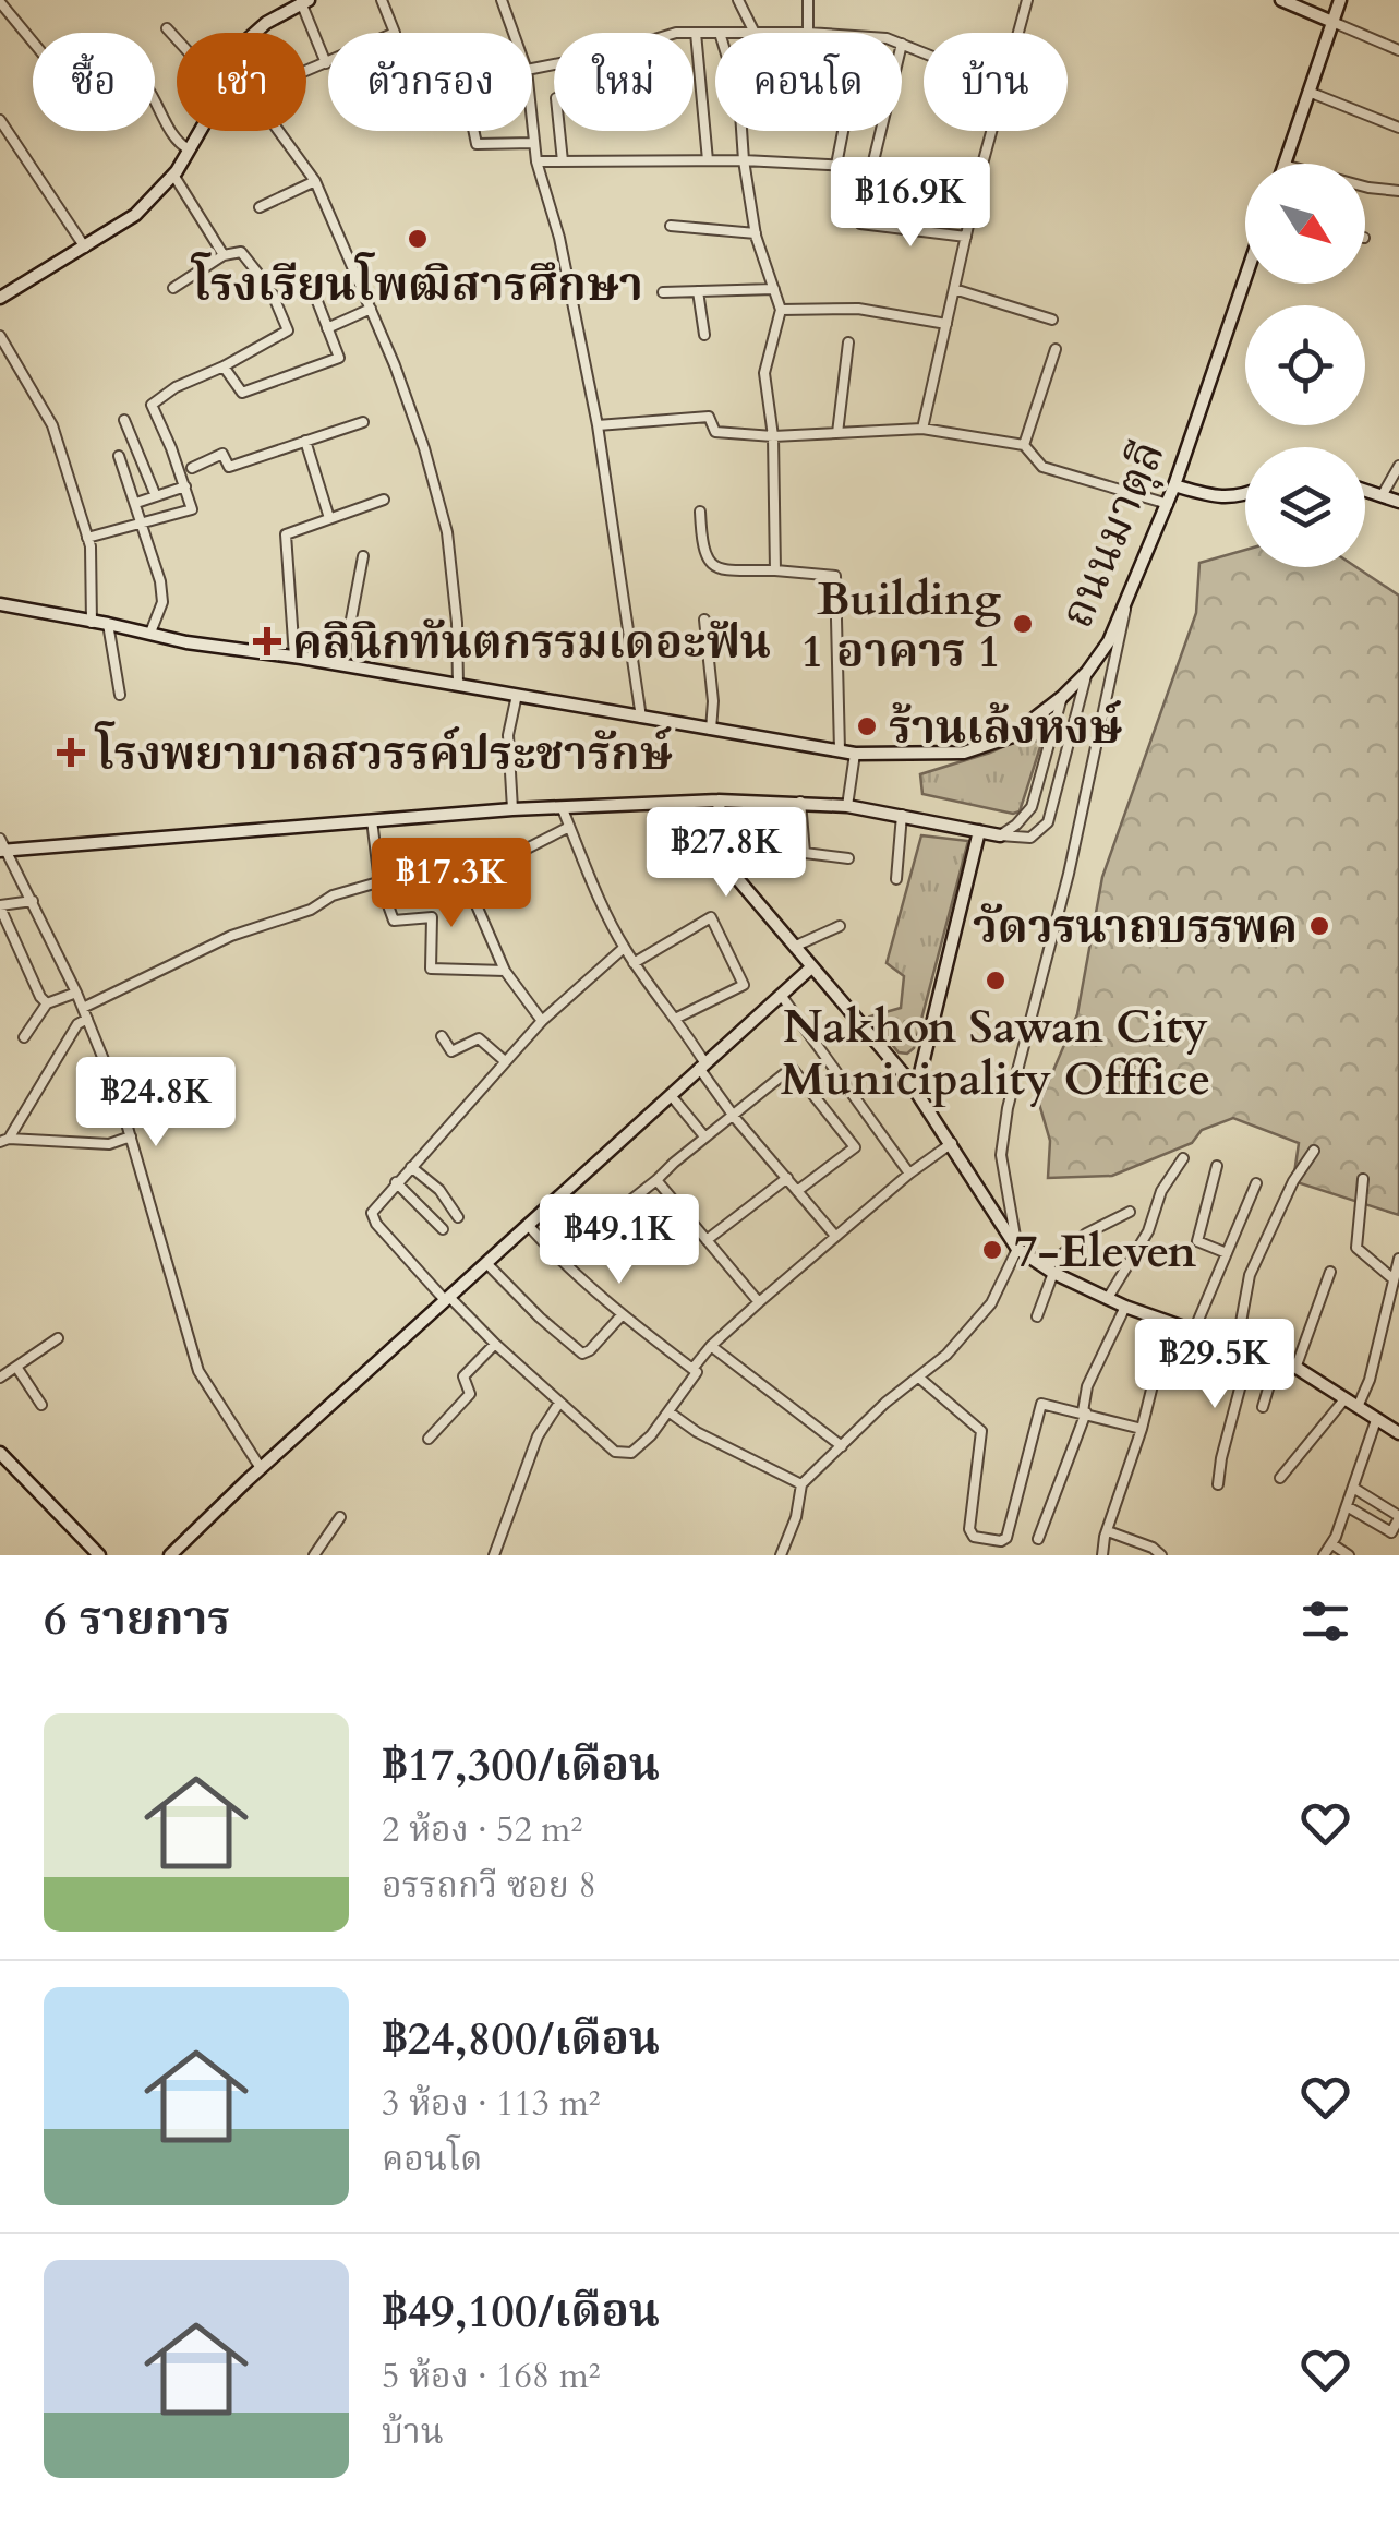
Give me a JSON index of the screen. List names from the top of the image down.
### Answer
{
  "streets": {
    "street": ["ถนนมาตุลี"]
  },
  "places": {
    "other": [
      "โรงเรียนโพฒิสารศึกษา",
      "Building 1 อาคาร 1",
      "ร้านเล้งหงษ์",
      "วัดวรนาถบรรพค",
      "Nakhon Sawan City Municipality Offfice",
      "7-Eleven"
    ],
    "health": ["คลินิกทันตกรรมเดอะฟัน", "โรงพยาบาลสวรรค์ประชารักษ์"]
  },
  "north": "bottom right",
  "page": {
    "chip": [
      "ซื้อ",
      "เช่า",
      "ตัวกรอง",
      "ใหม่",
      "คอนโด",
      "บ้าน"
    ],
    "price": [
      "฿16.9K",
      "฿27.8K",
      "฿17.3K",
      "฿24.8K",
      "฿49.1K",
      "฿29.5K"
    ],
    "heading": "6 รายการ",
    "list": [
      {
        "name": "฿17,300/เดือน",
        "note": "2 ห้อง · 52 m² · อรรถกวี ซอย 8"
      },
      {
        "name": "฿24,800/เดือน",
        "note": "3 ห้อง · 113 m² · คอนโด"
      },
      {
        "name": "฿49,100/เดือน",
        "note": "5 ห้อง · 168 m² · บ้าน"
      }
    ]
  }
}
